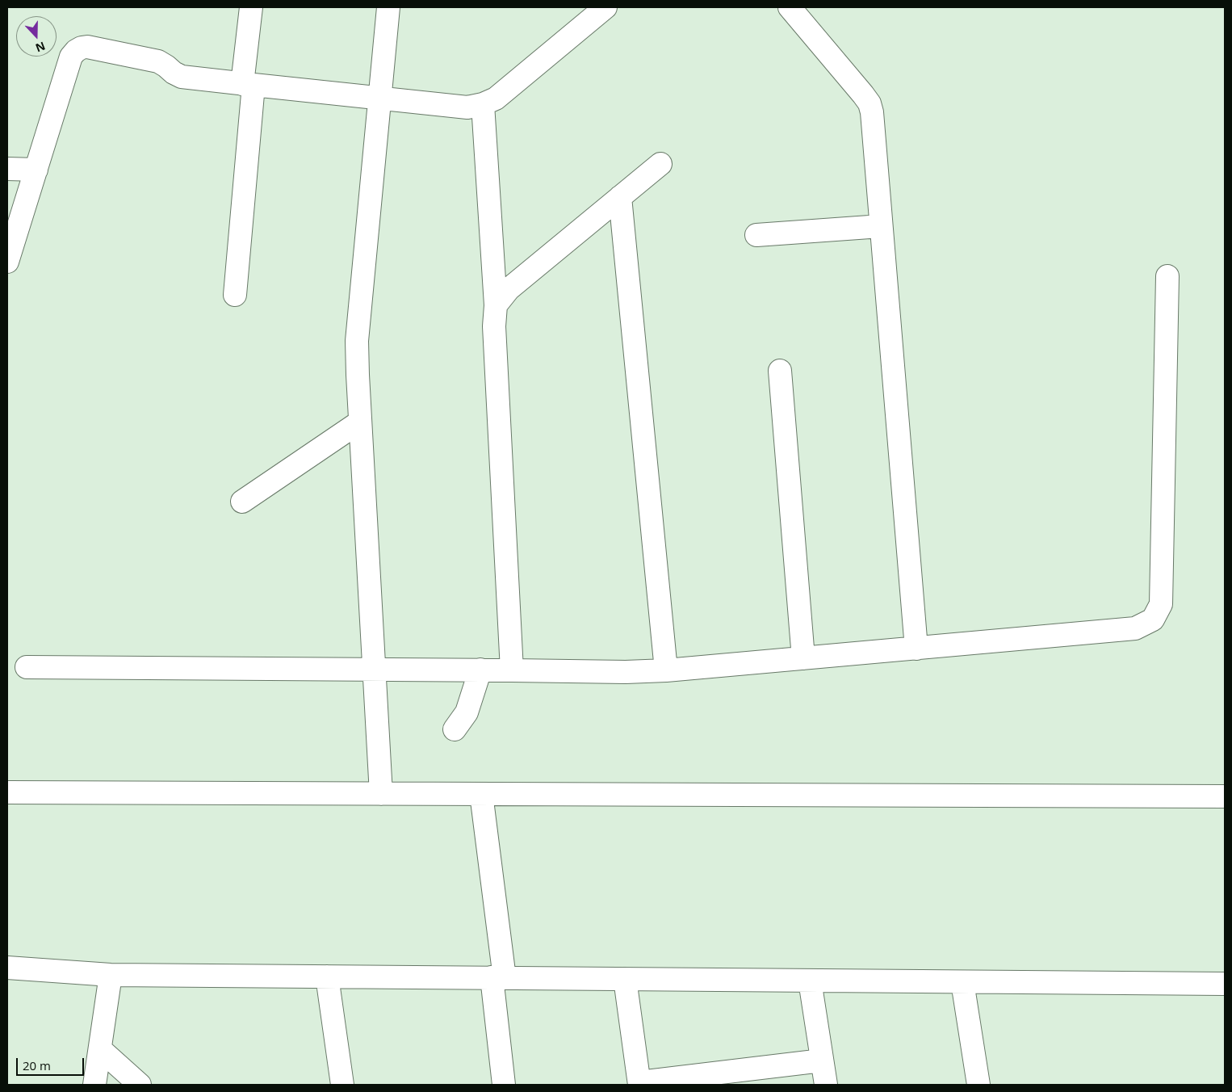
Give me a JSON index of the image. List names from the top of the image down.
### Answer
{
  "scale_bar": "20 m",
  "north": "bottom"
}
